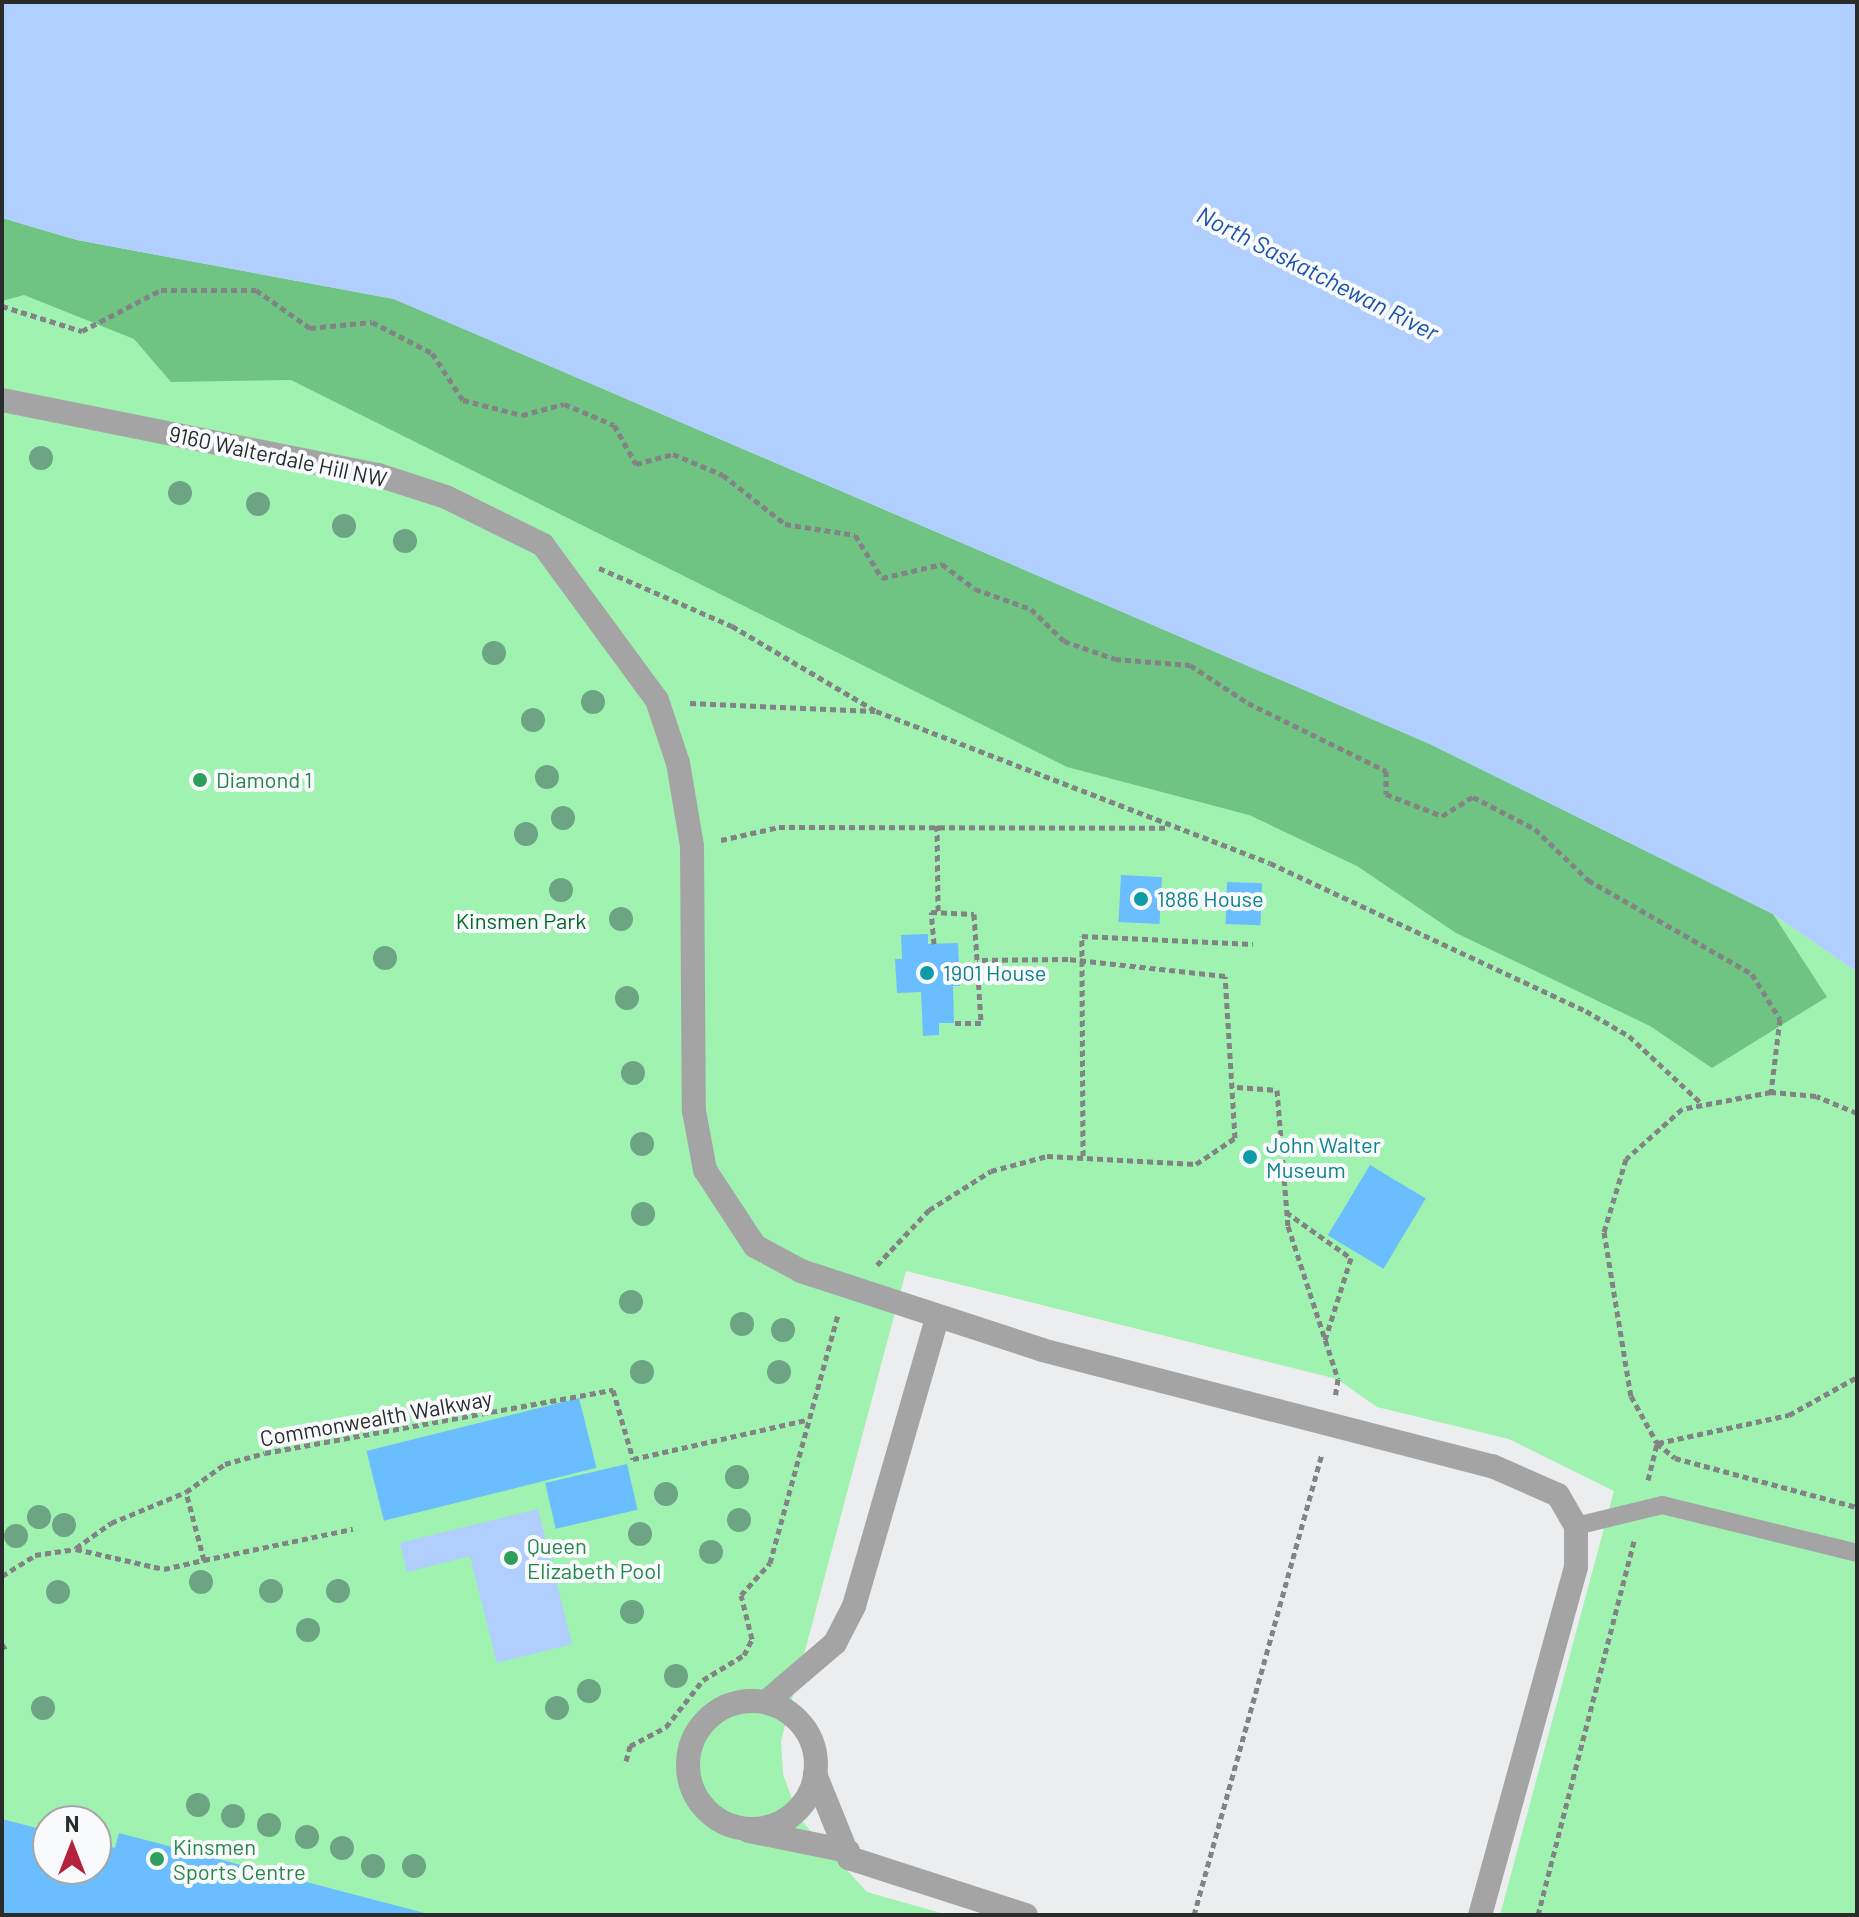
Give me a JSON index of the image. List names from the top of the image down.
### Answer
{
  "streets": {
    "street": ["9160 Walterdale Hill NW"],
    "path": ["Commonwealth Walkway"]
  },
  "water": ["North Saskatchewan River"],
  "parks": ["Kinsmen Park"],
  "places": [
    "Diamond 1",
    "1886 House",
    "1901 House",
    "John Walter Museum",
    "Queen Elizabeth Pool",
    "Kinsmen Sports Centre"
  ],
  "north": "top"
}
